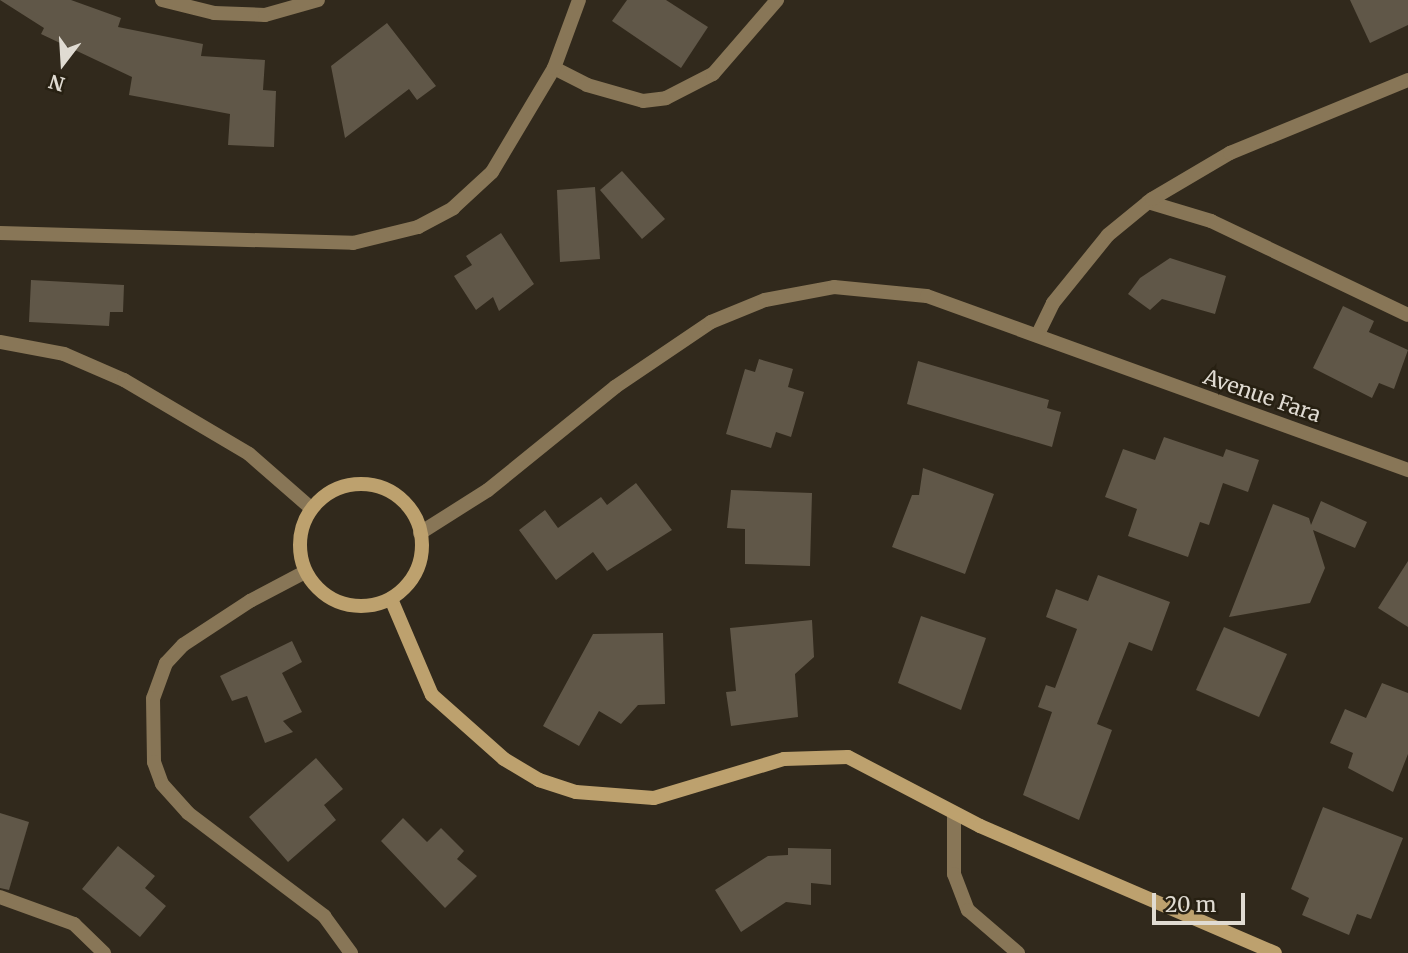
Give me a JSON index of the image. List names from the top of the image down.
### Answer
{
  "streets": {
    "street": ["Avenue Fara"]
  },
  "scale_bar": "20 m",
  "north": "bottom"
}
